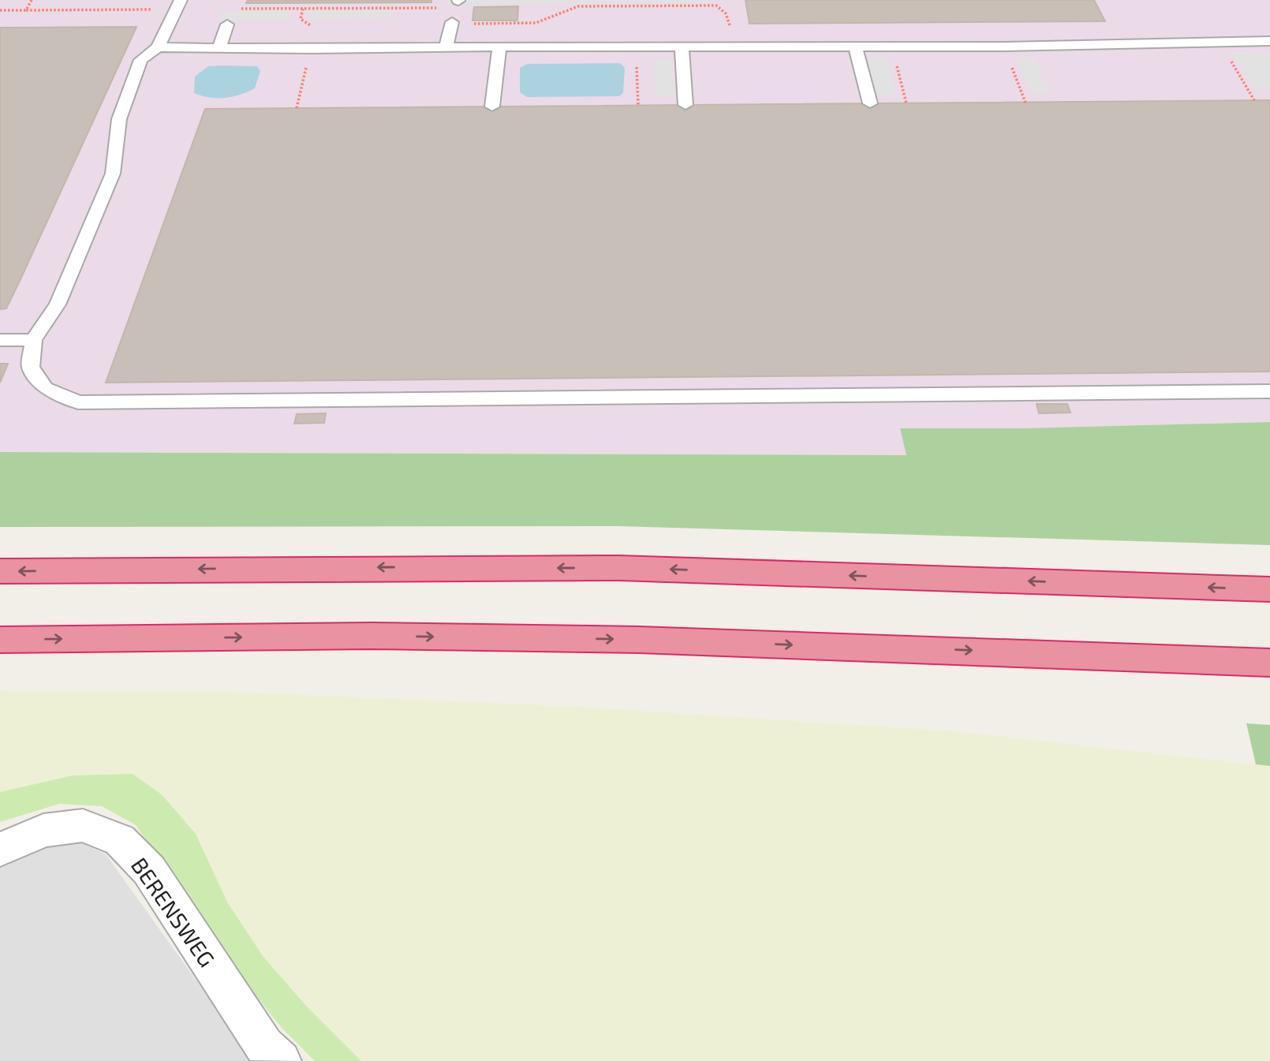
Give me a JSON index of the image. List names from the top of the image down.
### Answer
{
  "streets": {
    "street": ["BERENSWEG"]
  }
}
